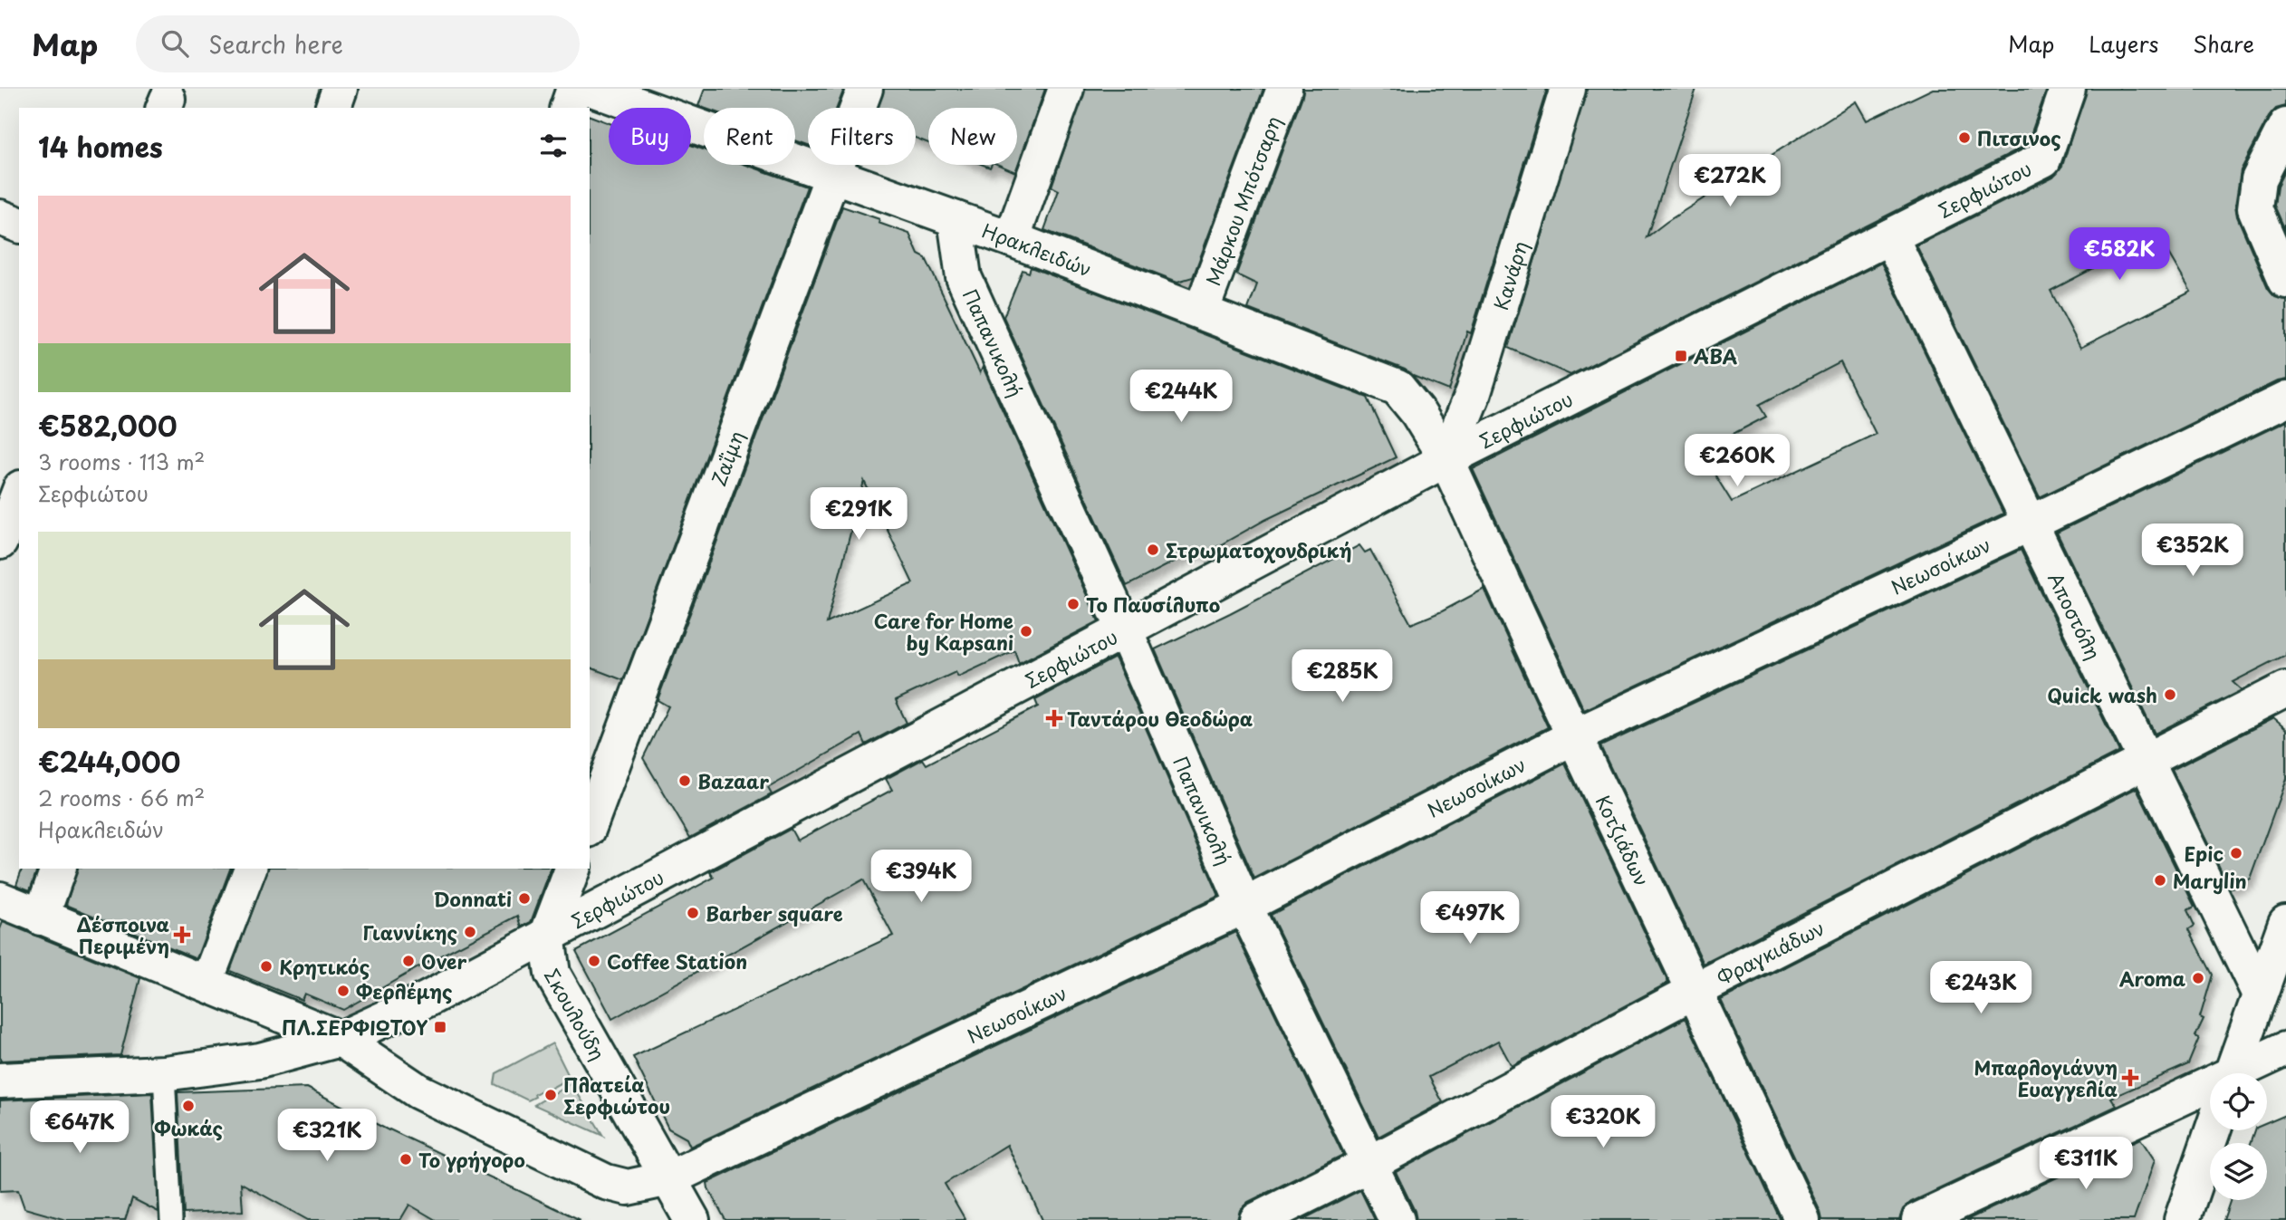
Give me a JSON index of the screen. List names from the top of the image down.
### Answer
{
  "streets": {
    "street": [
      "Σερφιώτου",
      "Μάρκου Μπότσαρη",
      "Ηρακλειδών",
      "Κανάρη",
      "Παπανικολή",
      "Ζαΐμη",
      "Νεωσοίκων",
      "Αποστόλη",
      "Κοτζιάδων",
      "Φραγκιάδων",
      "Σκουλούδη"
    ]
  },
  "crossings": [
    ["Σερφιώτου", "Ηρακλειδών"],
    ["Σερφιώτου", "Κανάρη"],
    ["Σερφιώτου", "Παπανικολή"],
    ["Σερφιώτου", "Νεωσοίκων"],
    ["Σερφιώτου", "Αποστόλη"],
    ["Σερφιώτου", "Κοτζιάδων"],
    ["Σερφιώτου", "Σκουλούδη"],
    ["Μάρκου Μπότσαρη", "Ηρακλειδών"],
    ["Ηρακλειδών", "Κανάρη"],
    ["Ηρακλειδών", "Παπανικολή"],
    ["Ηρακλειδών", "Ζαΐμη"],
    ["Ηρακλειδών", "Κοτζιάδων"],
    ["Κανάρη", "Κοτζιάδων"],
    ["Παπανικολή", "Νεωσοίκων"],
    ["Παπανικολή", "Φραγκιάδων"],
    ["Νεωσοίκων", "Αποστόλη"],
    ["Νεωσοίκων", "Κοτζιάδων"],
    ["Νεωσοίκων", "Σκουλούδη"],
    ["Αποστόλη", "Φραγκιάδων"],
    ["Κοτζιάδων", "Φραγκιάδων"]
  ],
  "places": {
    "other": [
      "Πιτσινος",
      "Στρωματοχονδρική",
      "Το Παυσίλυπο",
      "Care for Home by Kapsani",
      "Quick wash",
      "Bazaar",
      "Epic",
      "Marylin",
      "Donnati",
      "Barber square",
      "Γιαννίκης",
      "Over",
      "Coffee Station",
      "Κρητικός",
      "Aroma",
      "Φερλέμης",
      "Πλατεία Σερφιώτου",
      "Φωκάς",
      "Το γρήγορο"
    ],
    "transit": ["ΑΒΑ", "ΠΛ.ΣΕΡΦΙΩΤΟΥ"],
    "health": ["Ταντάρου Θεοδώρα", "Δέσποινα Περιμένη", "Μπαρλογιάννη Ευαγγελία"]
  },
  "page": {
    "header": "Map",
    "search": "Search here",
    "nav": ["Map", "Layers", "Share"],
    "chip": [
      "Buy",
      "Rent",
      "Filters",
      "New"
    ],
    "heading": "14 homes",
    "price": [
      "€272K",
      "€582K",
      "€244K",
      "€260K",
      "€291K",
      "€352K",
      "€285K",
      "€394K",
      "€497K",
      "€243K",
      "€320K",
      "€647K",
      "€321K",
      "€311K"
    ],
    "list": [
      {
        "name": "€582,000",
        "note": "3 rooms · 113 m² · Σερφιώτου"
      },
      {
        "name": "€244,000",
        "note": "2 rooms · 66 m² · Ηρακλειδών"
      }
    ]
  }
}
